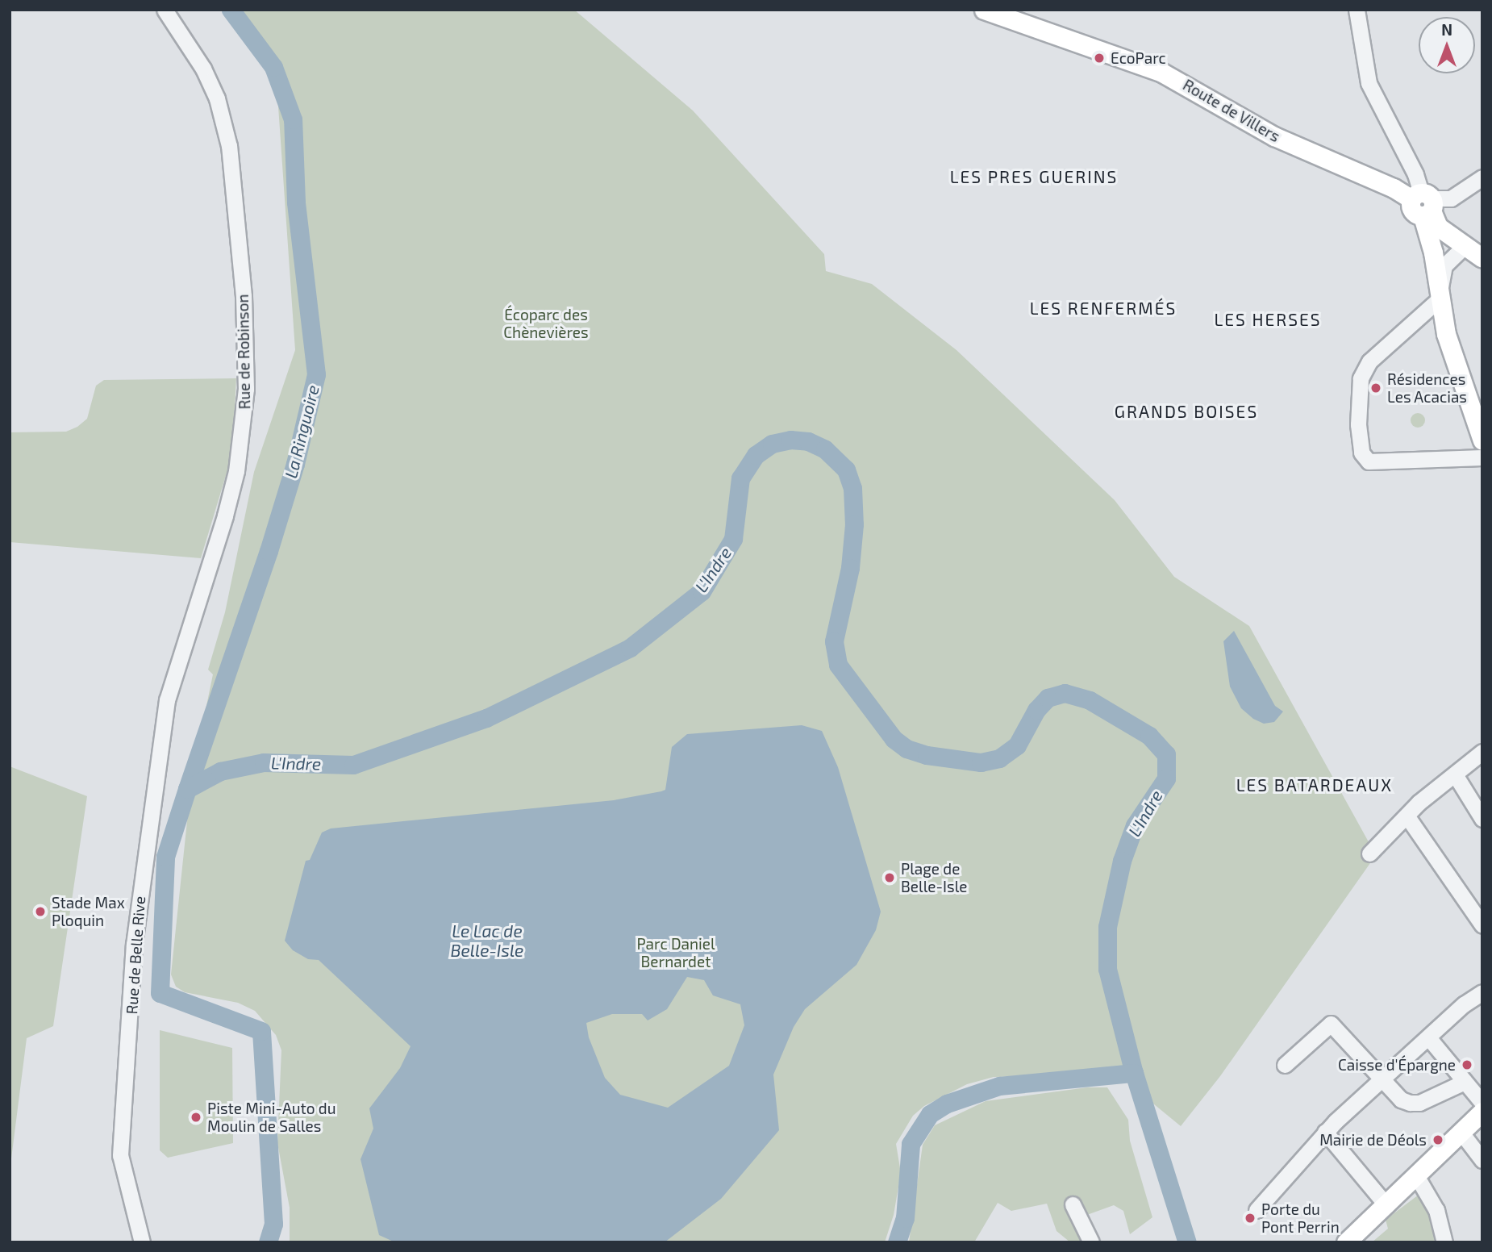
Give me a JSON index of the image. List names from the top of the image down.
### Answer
{
  "streets": {
    "main road": ["Route de Villers"],
    "street": ["Rue de Robinson", "Rue de Belle Rive"]
  },
  "crossings": [
    ["Rue de Robinson", "Rue de Belle Rive"]
  ],
  "districts": [
    "LES PRES GUERINS",
    "LES RENFERMÉS",
    "LES HERSES",
    "GRANDS BOISES",
    "LES BATARDEAUX"
  ],
  "water": ["La Ringuoire", "L'Indre", "Le Lac de Belle-Isle"],
  "parks": ["Écoparc des Chènevières", "Parc Daniel Bernardet"],
  "places": [
    "EcoParc",
    "Résidences Les Acacias",
    "Plage de Belle-Isle",
    "Stade Max Ploquin",
    "Caisse d'Épargne",
    "Piste Mini-Auto du Moulin de Salles",
    "Mairie de Déols",
    "Porte du Pont Perrin"
  ],
  "north": "top"
}
